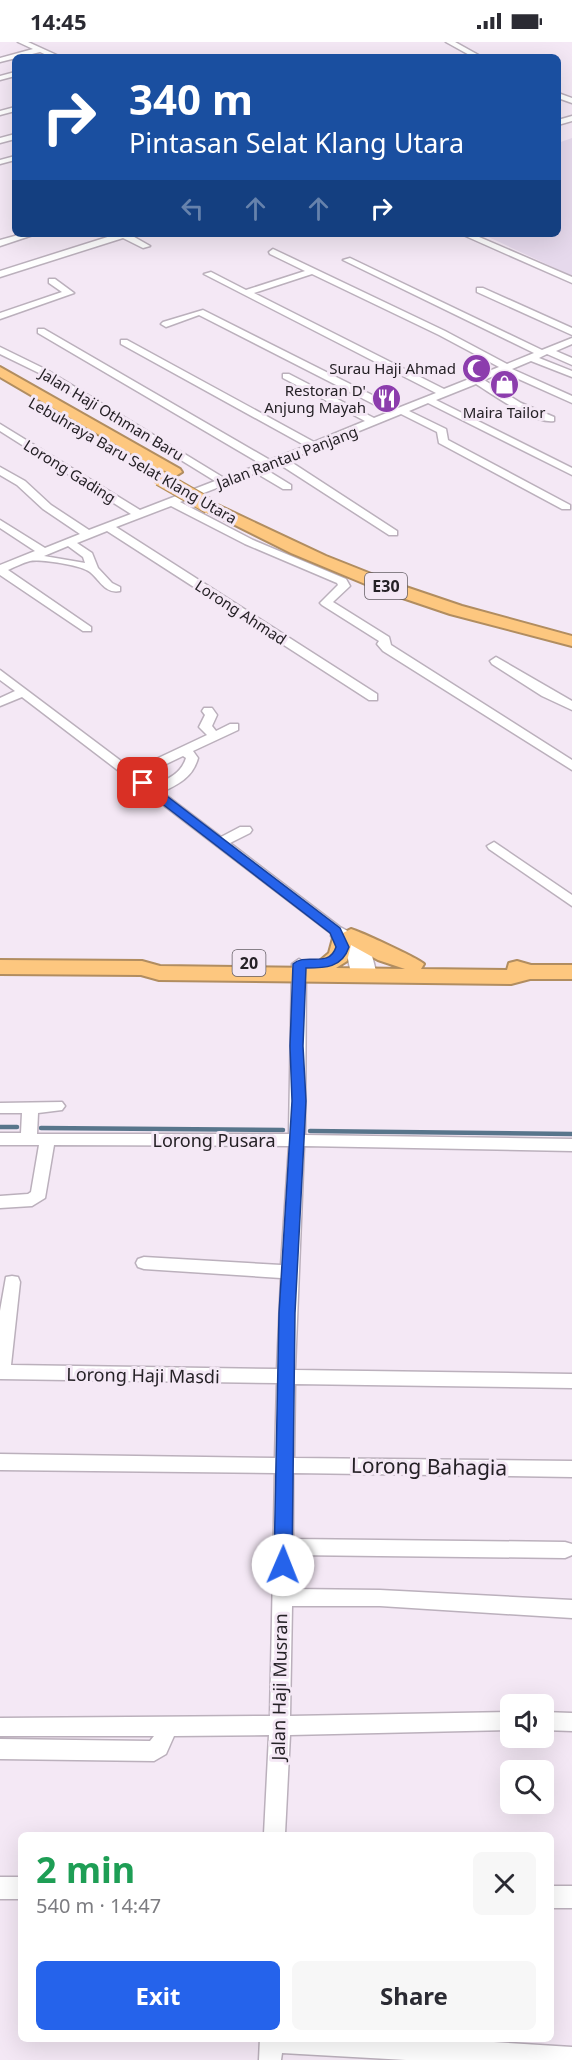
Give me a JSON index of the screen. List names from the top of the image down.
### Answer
{
  "streets": {
    "highway": ["Lebuhraya Baru Selat Klang Utara", "E30", "20"],
    "street": [
      "Jalan Haji Othman Baru",
      "Jalan Rantau Panjang",
      "Lorong Gading",
      "Lorong Ahmad",
      "Lorong Pusara",
      "Lorong Haji Masdi",
      "Lorong Bahagia",
      "Jalan Haji Musran"
    ]
  },
  "crossings": [
    ["Jalan Haji Othman Baru", "Jalan Rantau Panjang"],
    ["Jalan Haji Othman Baru", "Lebuhraya Baru Selat Klang Utara"],
    ["Jalan Rantau Panjang", "Lebuhraya Baru Selat Klang Utara"],
    ["Jalan Rantau Panjang", "Lorong Gading"],
    ["Jalan Rantau Panjang", "Lorong Ahmad"],
    ["20", "Jalan Haji Musran"],
    ["Lorong Pusara", "Jalan Haji Musran"],
    ["Lorong Haji Masdi", "Jalan Haji Musran"],
    ["Lorong Bahagia", "Jalan Haji Musran"]
  ],
  "places": {
    "mosque": ["Surau Haji Ahmad"],
    "shop": ["Maira Tailor"],
    "restaurant": ["Restoran D' Anjung Mayah"]
  },
  "page": {
    "status": "14:45",
    "turn": ["340 m", "Pintasan Selat Klang Utara"],
    "heading": ["2 min", "540 m · 14:47"],
    "buttons": ["Exit", "Share"]
  }
}
